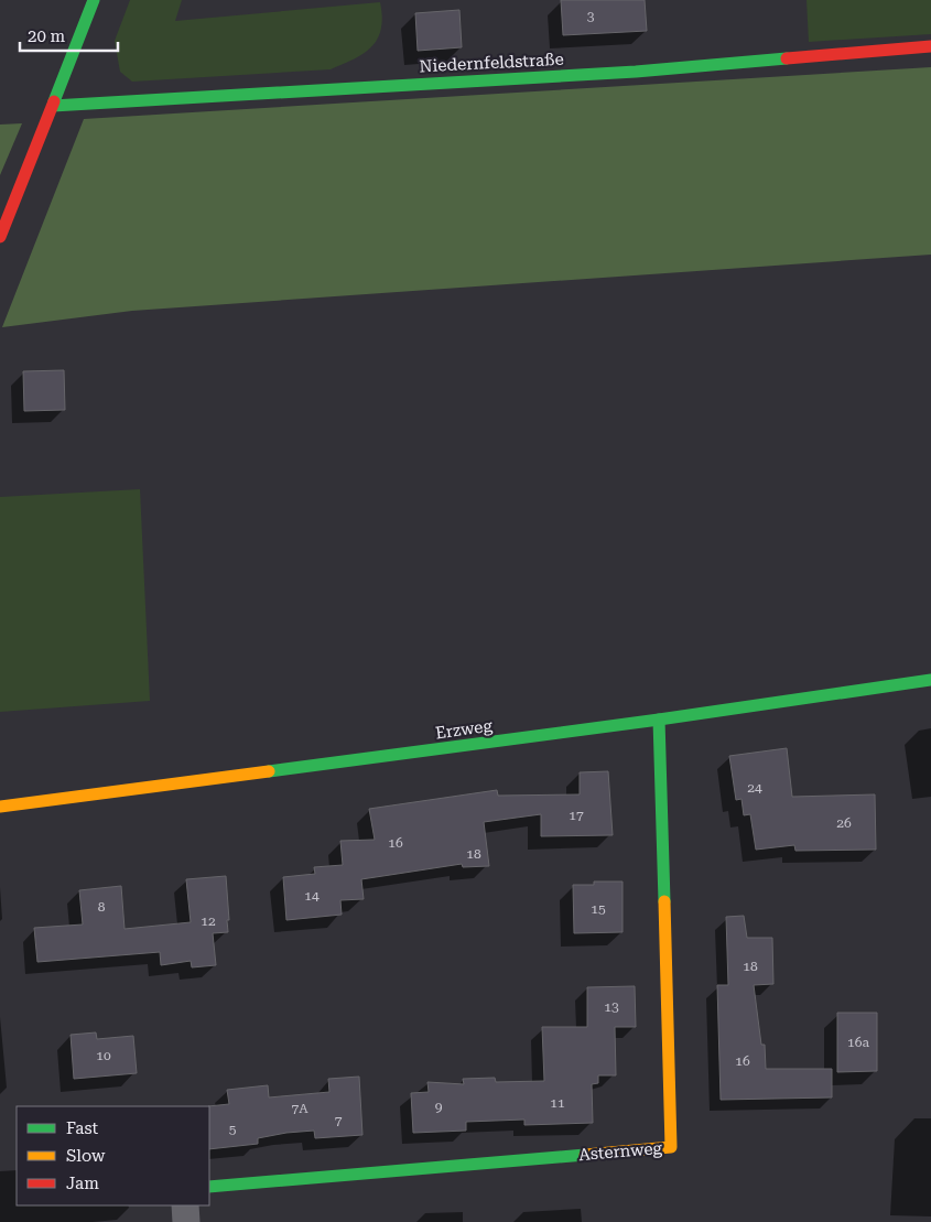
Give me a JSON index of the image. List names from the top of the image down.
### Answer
{
  "streets": {
    "street": ["Niedernfeldstraße", "Erzweg", "Asternweg"]
  },
  "crossings": [
    ["Erzweg", "Asternweg"]
  ],
  "house_numbers": [
    "3",
    "24",
    "17",
    "26",
    "16",
    "18",
    "14",
    "8",
    "15",
    "12",
    "18",
    "13",
    "16a",
    "10",
    "16",
    "11",
    "9",
    "7A",
    "7",
    "5"
  ],
  "legend": ["Fast", "Slow", "Jam"],
  "scale_bar": "20 m"
}
